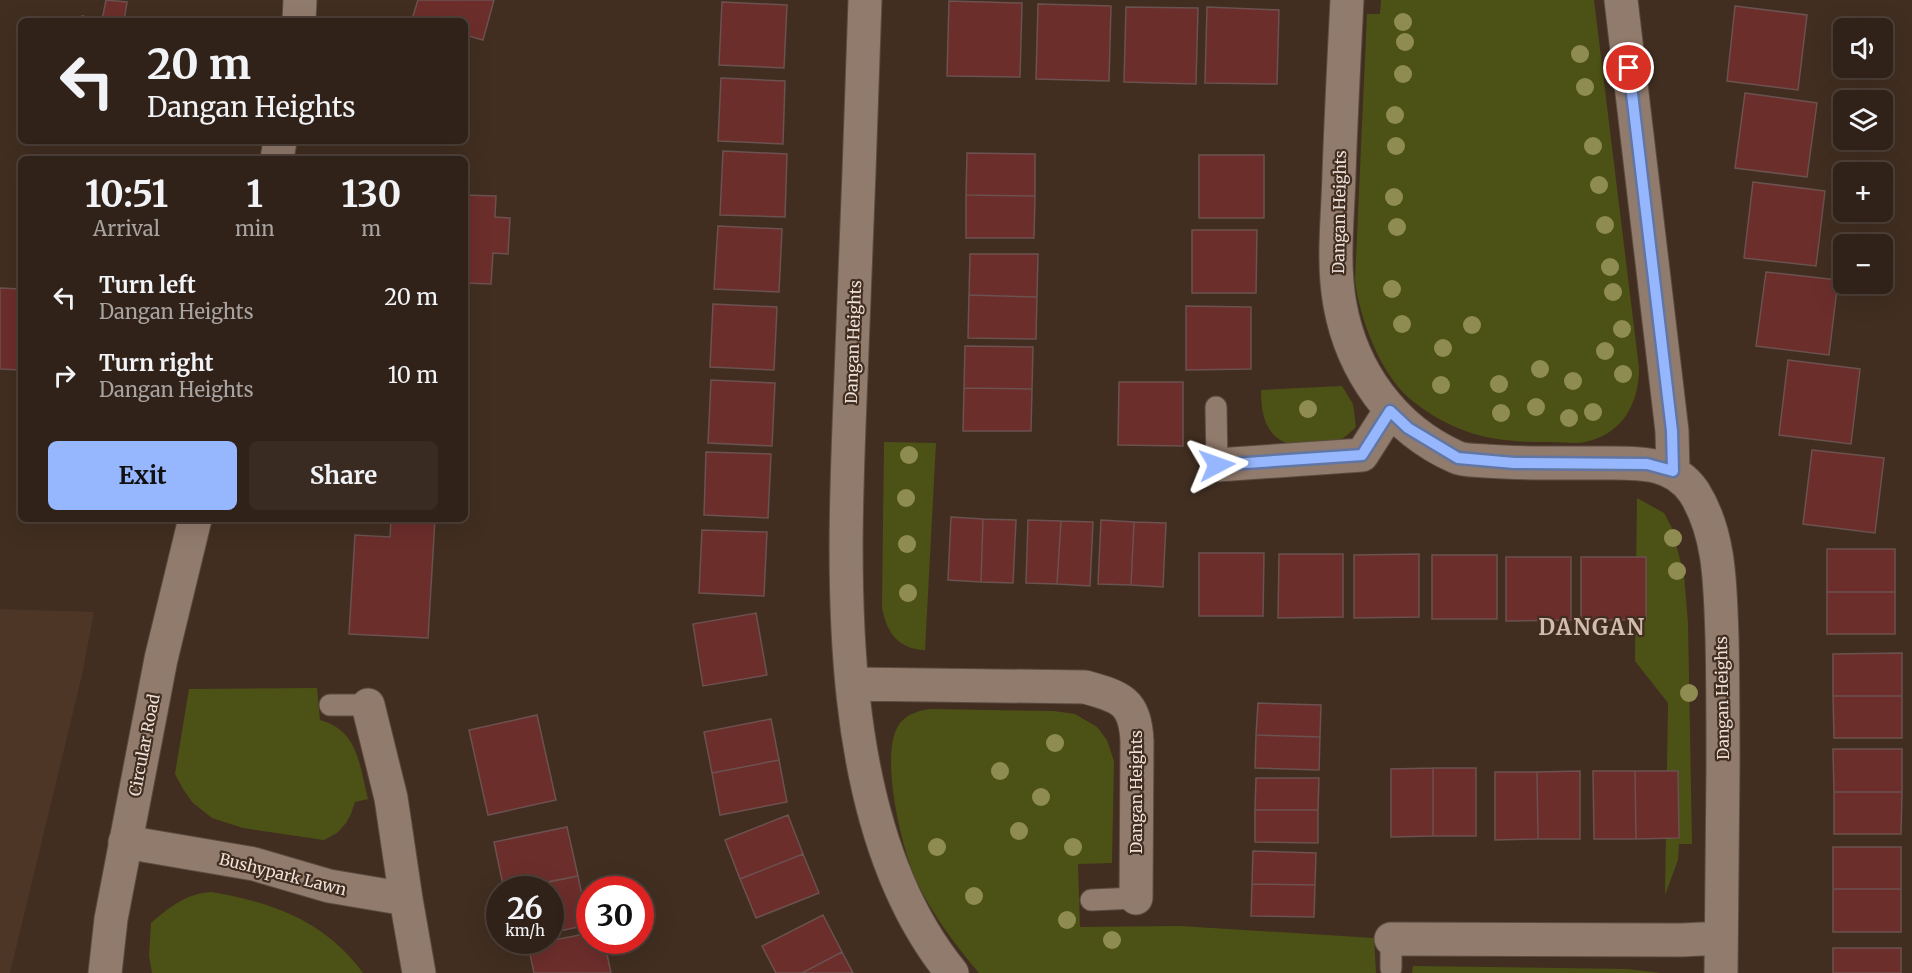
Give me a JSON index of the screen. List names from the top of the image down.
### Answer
{
  "streets": {
    "street": ["Dangan Heights", "Circular Road", "Bushypark Lawn"]
  },
  "crossings": [
    ["Circular Road", "Bushypark Lawn"]
  ],
  "districts": ["DANGAN"],
  "page": {
    "map_buttons": ["+", "−"],
    "turn": ["20 m", "Dangan Heights"],
    "eta": [
      "10:51",
      "Arrival",
      "1",
      "min",
      "130",
      "m"
    ],
    "list": [
      {
        "name": "Turn left",
        "note": "Dangan Heights",
        "value": "20 m"
      },
      {
        "name": "Turn right",
        "note": "Dangan Heights",
        "value": "10 m"
      }
    ],
    "buttons": ["Exit", "Share"],
    "speed": "26 km/h",
    "limit": "30"
  }
}
